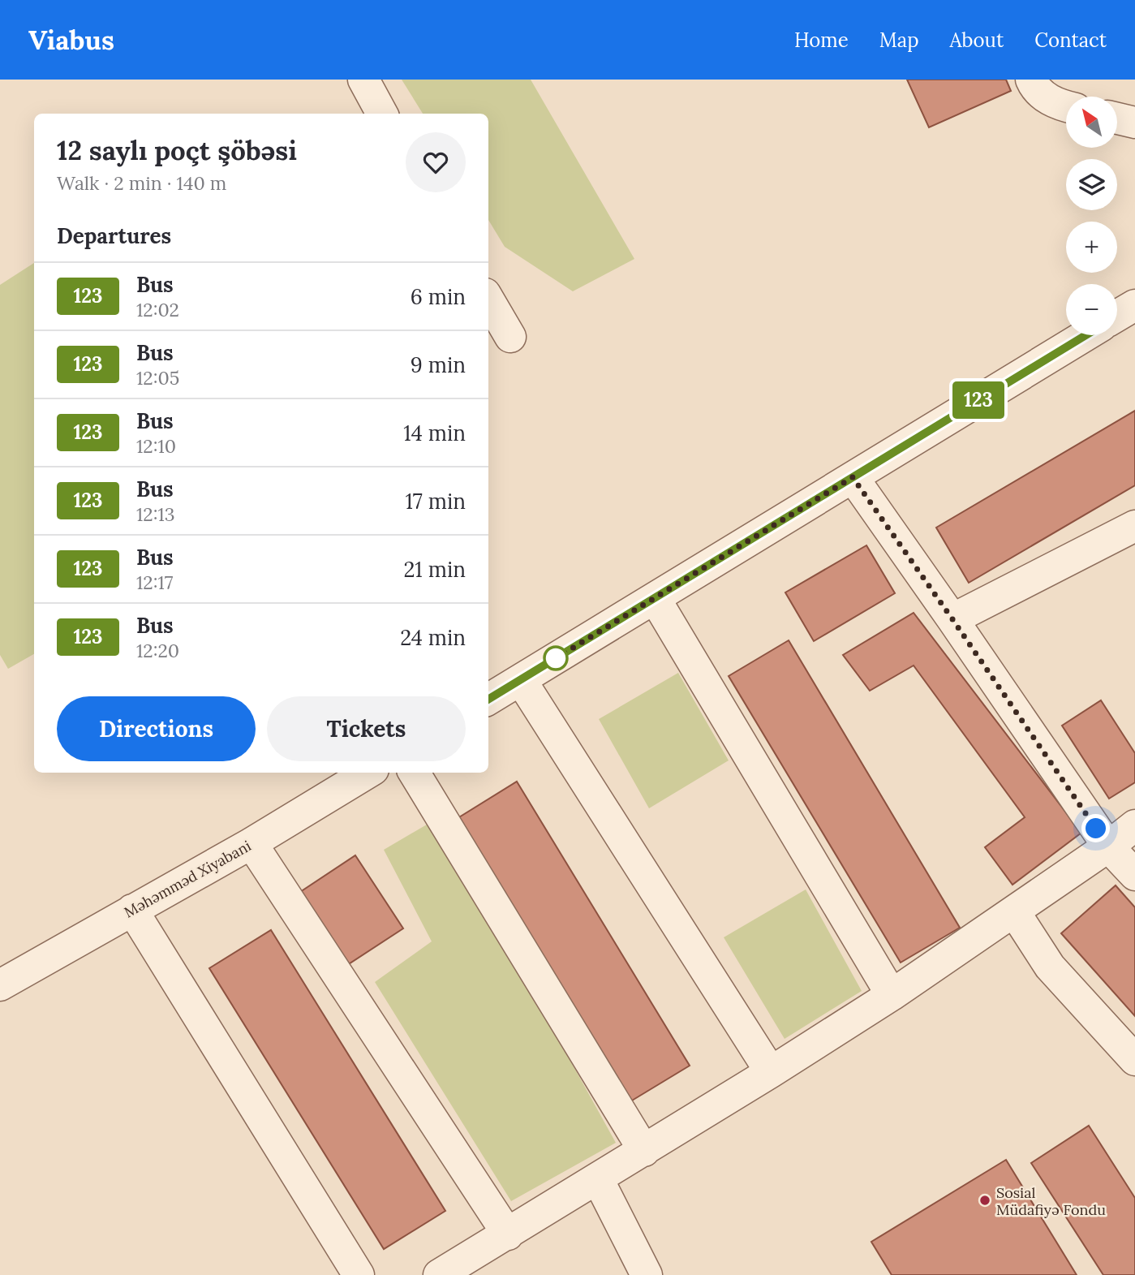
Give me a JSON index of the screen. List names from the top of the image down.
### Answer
{
  "streets": {
    "street": ["Məhəmməd Xiyabani"]
  },
  "places": ["Sosial Müdafiyə Fondu"],
  "lines": ["bus line 123"],
  "north": "top left",
  "page": {
    "header": "Viabus",
    "nav": [
      "Home",
      "Map",
      "About",
      "Contact"
    ],
    "on_map": "123",
    "map_buttons": ["+", "−"],
    "heading": [
      ["12 saylı poçt şöbəsi", "Walk · 2 min · 140 m"],
      "Departures"
    ],
    "list": [
      {
        "mark": "123",
        "name": "Bus",
        "note": "12:02",
        "value": "6 min"
      },
      {
        "mark": "123",
        "name": "Bus",
        "note": "12:05",
        "value": "9 min"
      },
      {
        "mark": "123",
        "name": "Bus",
        "note": "12:10",
        "value": "14 min"
      },
      {
        "mark": "123",
        "name": "Bus",
        "note": "12:13",
        "value": "17 min"
      },
      {
        "mark": "123",
        "name": "Bus",
        "note": "12:17",
        "value": "21 min"
      },
      {
        "mark": "123",
        "name": "Bus",
        "note": "12:20",
        "value": "24 min"
      }
    ],
    "buttons": ["Directions", "Tickets"]
  }
}
